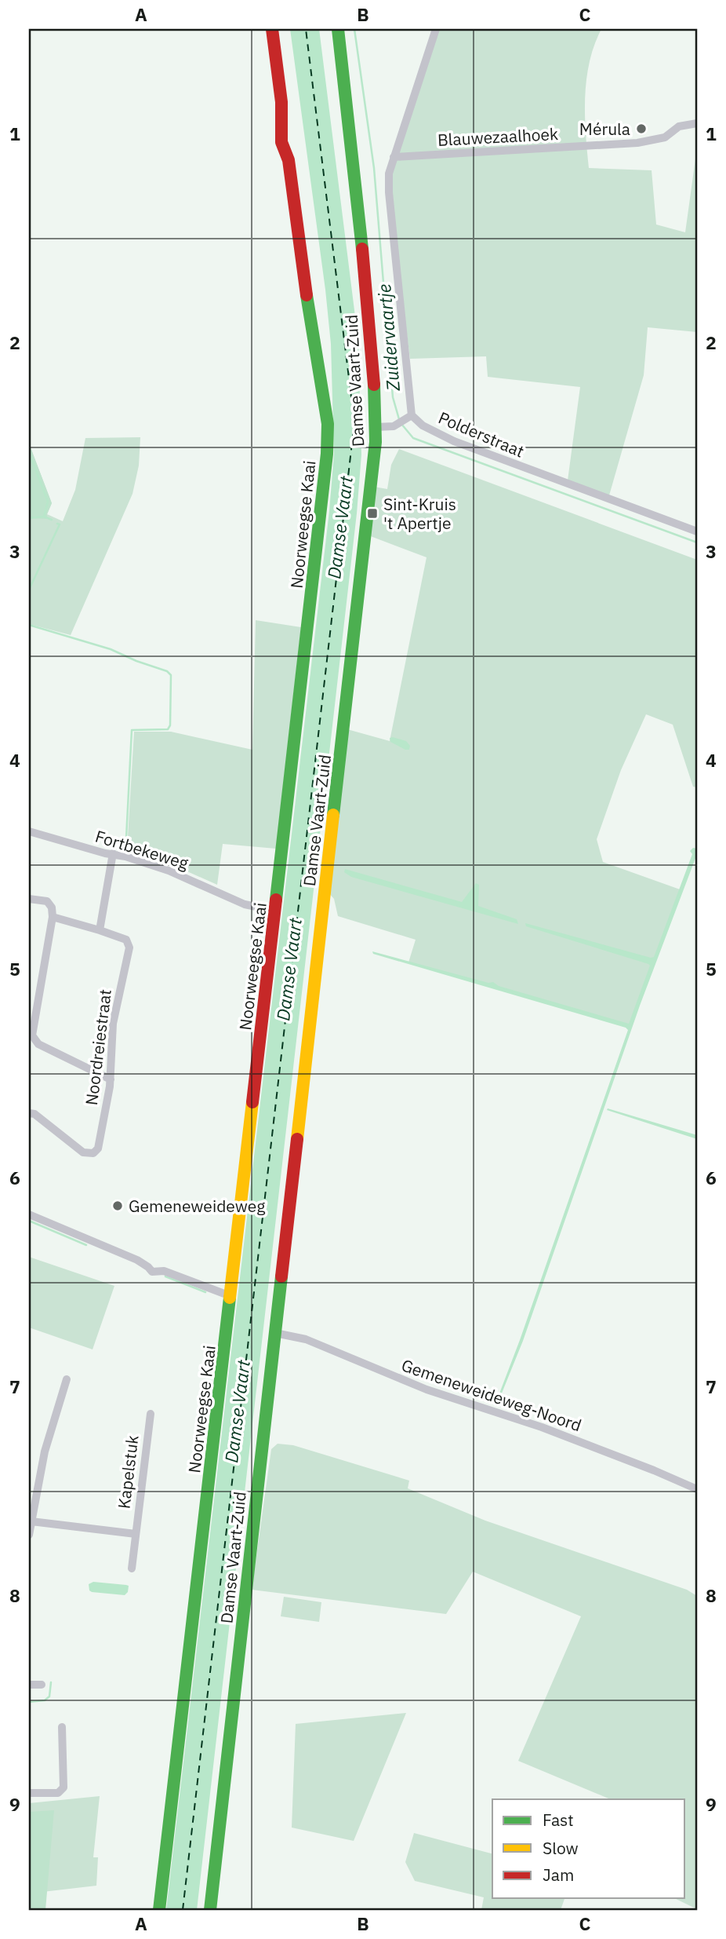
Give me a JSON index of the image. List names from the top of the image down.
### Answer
{
  "streets": {
    "street": [
      "Blauwezaalhoek",
      "Damse Vaart-Zuid",
      "Polderstraat",
      "Noorweegse Kaai",
      "Fortbekeweg",
      "Noordreiestraat",
      "Gemeneweideweg-Noord",
      "Kapelstuk"
    ]
  },
  "crossings": [
    ["Damse Vaart-Zuid", "Gemeneweideweg-Noord"],
    ["Noorweegse Kaai", "Fortbekeweg"]
  ],
  "water": ["Zuidervaartje", "Damse Vaart"],
  "places": {
    "other": ["Mérula", "Gemeneweideweg"],
    "transit": ["Sint-Kruis 't Apertje"]
  },
  "legend": ["Fast", "Slow", "Jam"],
  "grid": {
    "columns": ["A", "B", "C"],
    "rows": [
      "1",
      "2",
      "3",
      "4",
      "5",
      "6",
      "7",
      "8",
      "9"
    ]
  }
}
